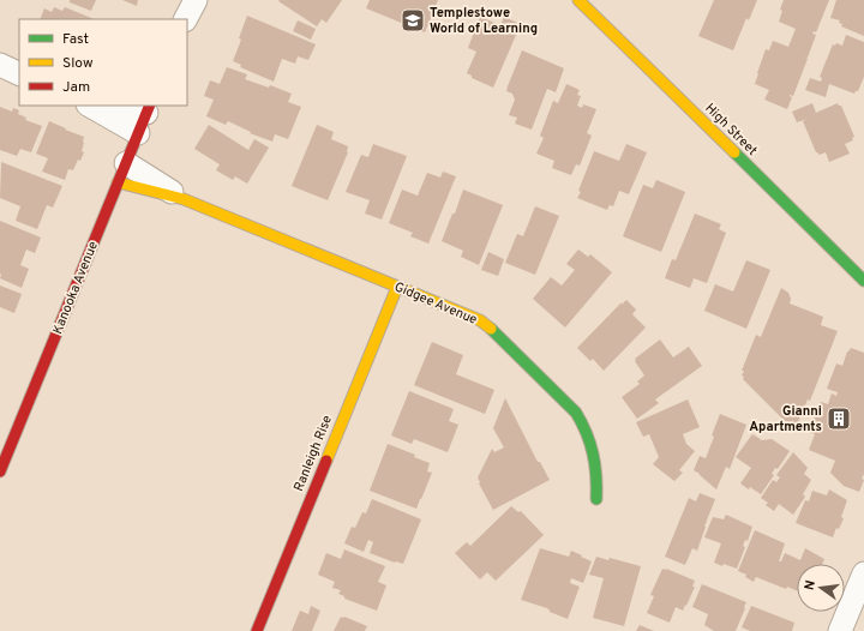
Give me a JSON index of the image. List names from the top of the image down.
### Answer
{
  "streets": {
    "street": [
      "High Street",
      "Kanooka Avenue",
      "Gidgee Avenue",
      "Ranleigh Rise"
    ]
  },
  "crossings": [
    ["Kanooka Avenue", "Gidgee Avenue"],
    ["Gidgee Avenue", "Ranleigh Rise"]
  ],
  "places": {
    "school or university": ["Templestowe World of Learning"],
    "building": ["Gianni Apartments"]
  },
  "legend": ["Fast", "Slow", "Jam"],
  "north": "left"
}
